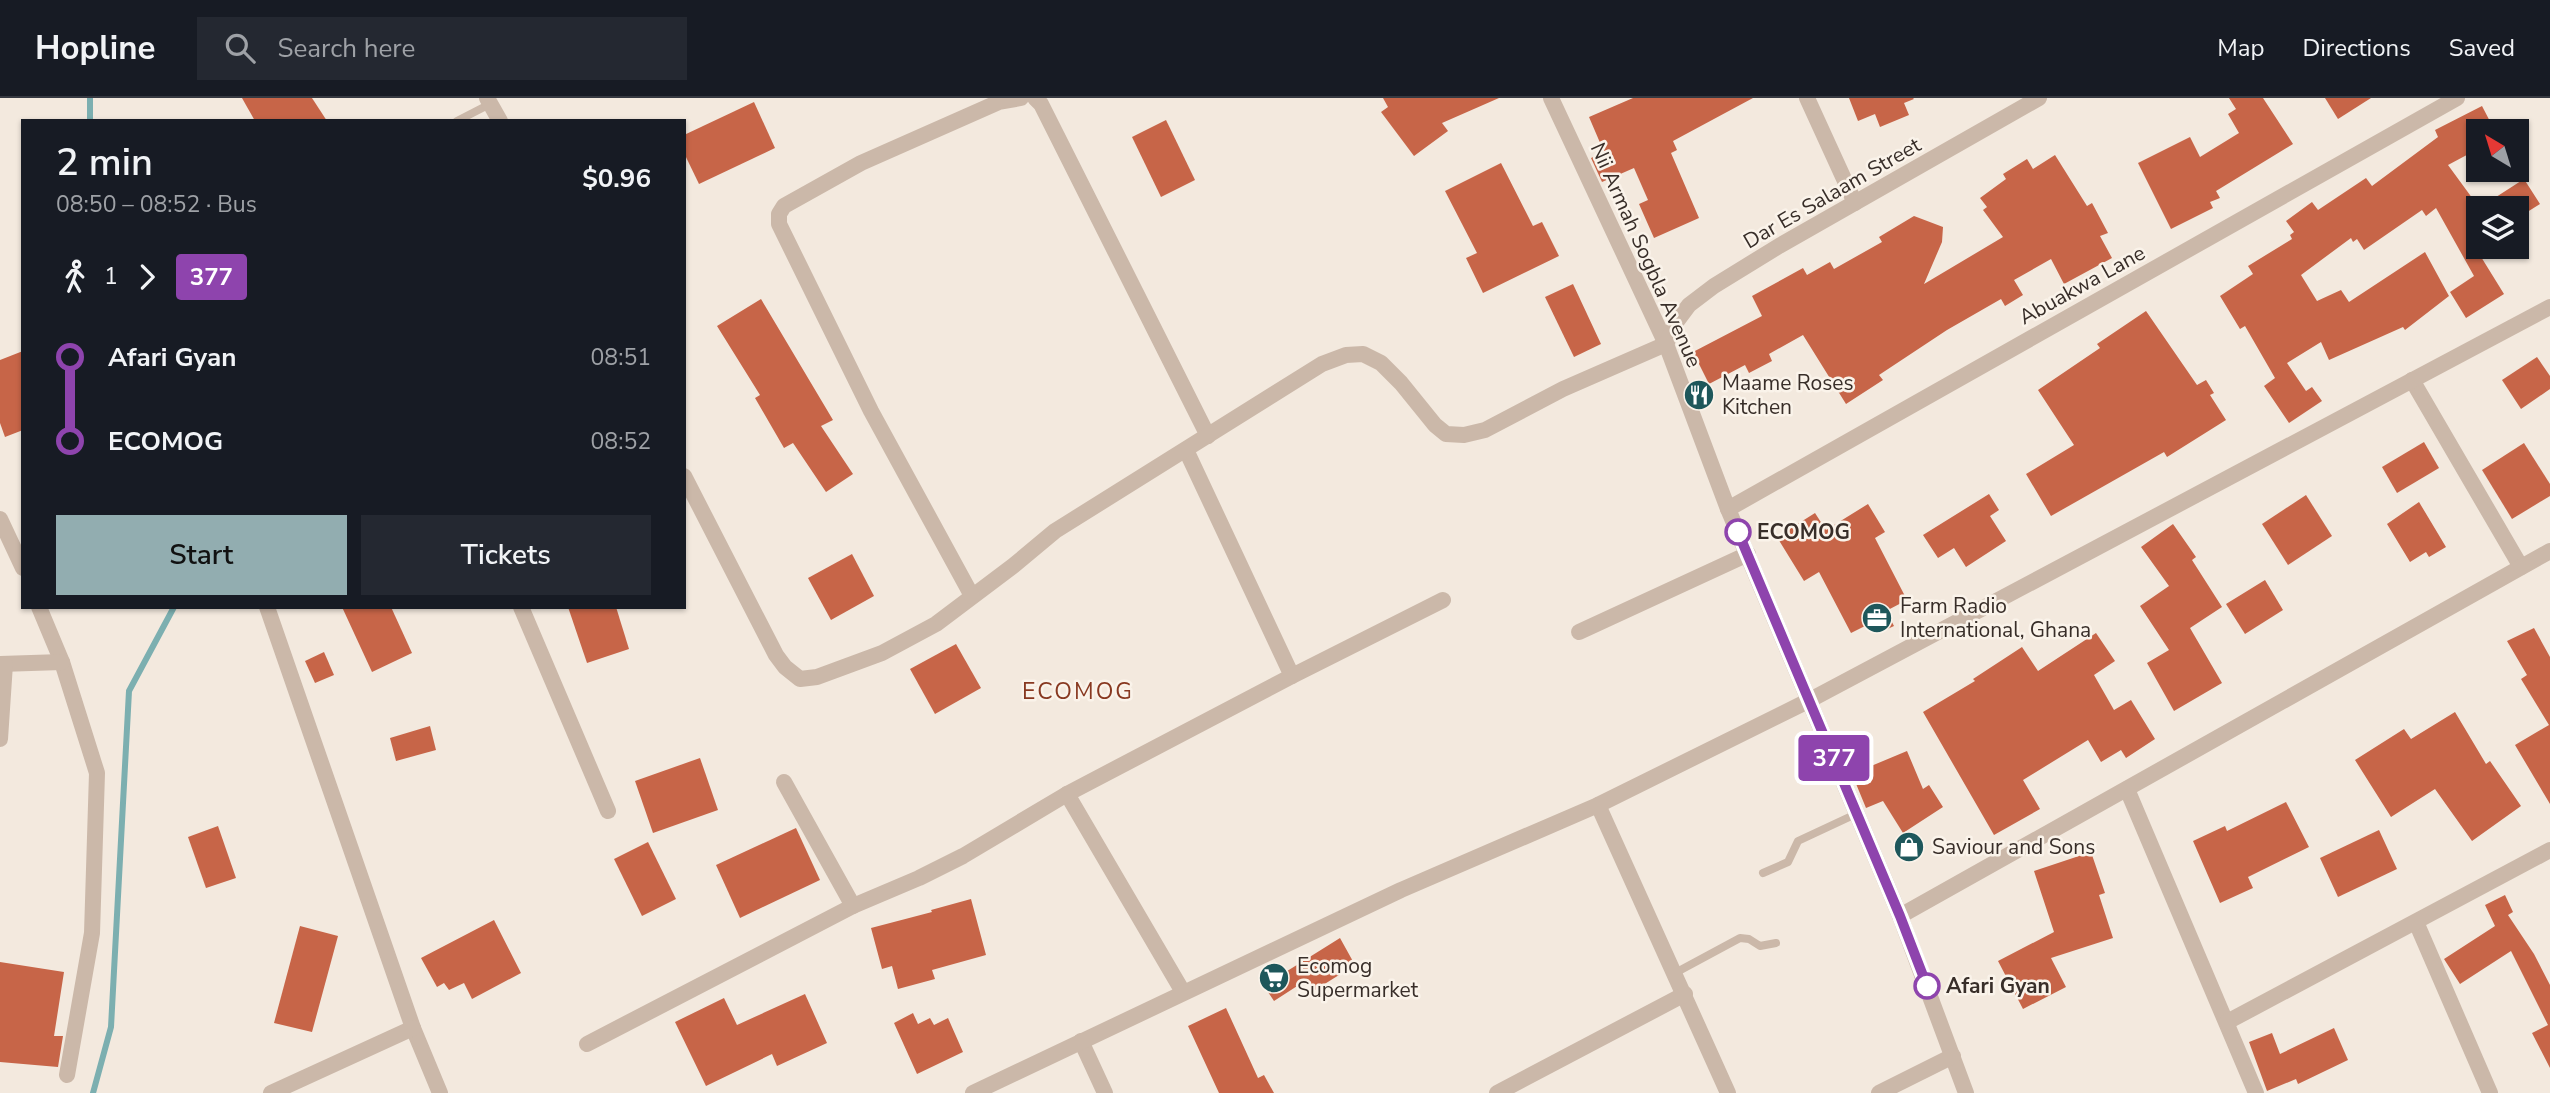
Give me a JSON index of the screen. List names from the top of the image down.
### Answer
{
  "streets": {
    "street": ["Dar Es Salaam Street", "Nii Armah Sogbla Avenue", "Abuakwa Lane"]
  },
  "crossings": [
    ["Dar Es Salaam Street", "Nii Armah Sogbla Avenue"],
    ["Nii Armah Sogbla Avenue", "Abuakwa Lane"]
  ],
  "districts": ["ECOMOG"],
  "places": {
    "restaurant": ["Maame Roses Kitchen"],
    "other": ["ECOMOG", "Afari Gyan"],
    "office": ["Farm Radio International, Ghana"],
    "shop": ["Saviour and Sons"],
    "supermarket": ["Ecomog Supermarket"]
  },
  "lines": ["bus line 377"],
  "north": "top left",
  "page": {
    "header": "Hopline",
    "search": "Search here",
    "nav": ["Map", "Directions", "Saved"],
    "on_map": "377",
    "heading": ["2 min", "08:50 – 08:52 · Bus", "$0.96"],
    "legs": ["1", "377"],
    "list": [
      {
        "name": "Afari Gyan",
        "value": "08:51"
      },
      {
        "name": "ECOMOG",
        "value": "08:52"
      }
    ],
    "buttons": ["Start", "Tickets"]
  }
}
